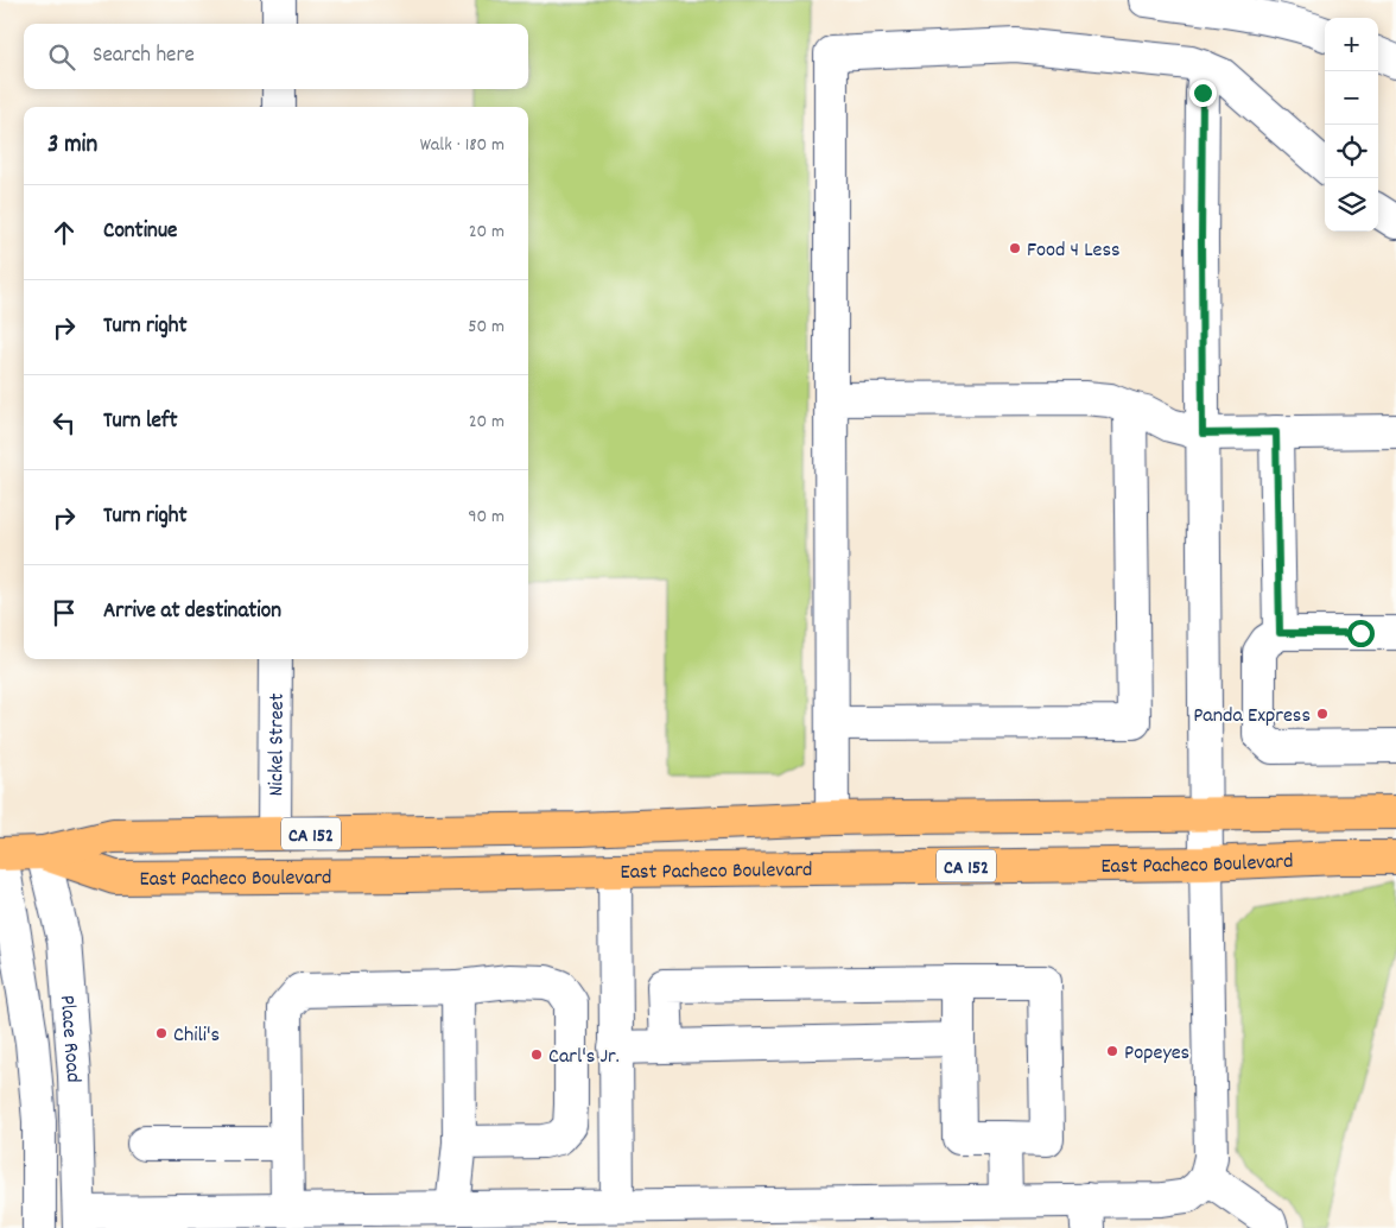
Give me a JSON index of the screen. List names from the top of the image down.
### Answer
{
  "streets": {
    "highway": ["CA 152", "East Pacheco Boulevard"],
    "street": ["Nickel Street", "Place Road"]
  },
  "crossings": [
    ["Nickel Street", "East Pacheco Boulevard"],
    ["East Pacheco Boulevard", "Place Road"]
  ],
  "places": [
    "Food 4 Less",
    "Panda Express",
    "Chili's",
    "Popeyes",
    "Carl's Jr."
  ],
  "page": {
    "map_buttons": ["+", "−"],
    "search": "Search here",
    "heading": ["3 min", "Walk · 180 m"],
    "list": [
      ["Continue", "20 m"],
      ["Turn right", "50 m"],
      ["Turn left", "20 m"],
      ["Turn right", "90 m"],
      "Arrive at destination"
    ]
  }
}
